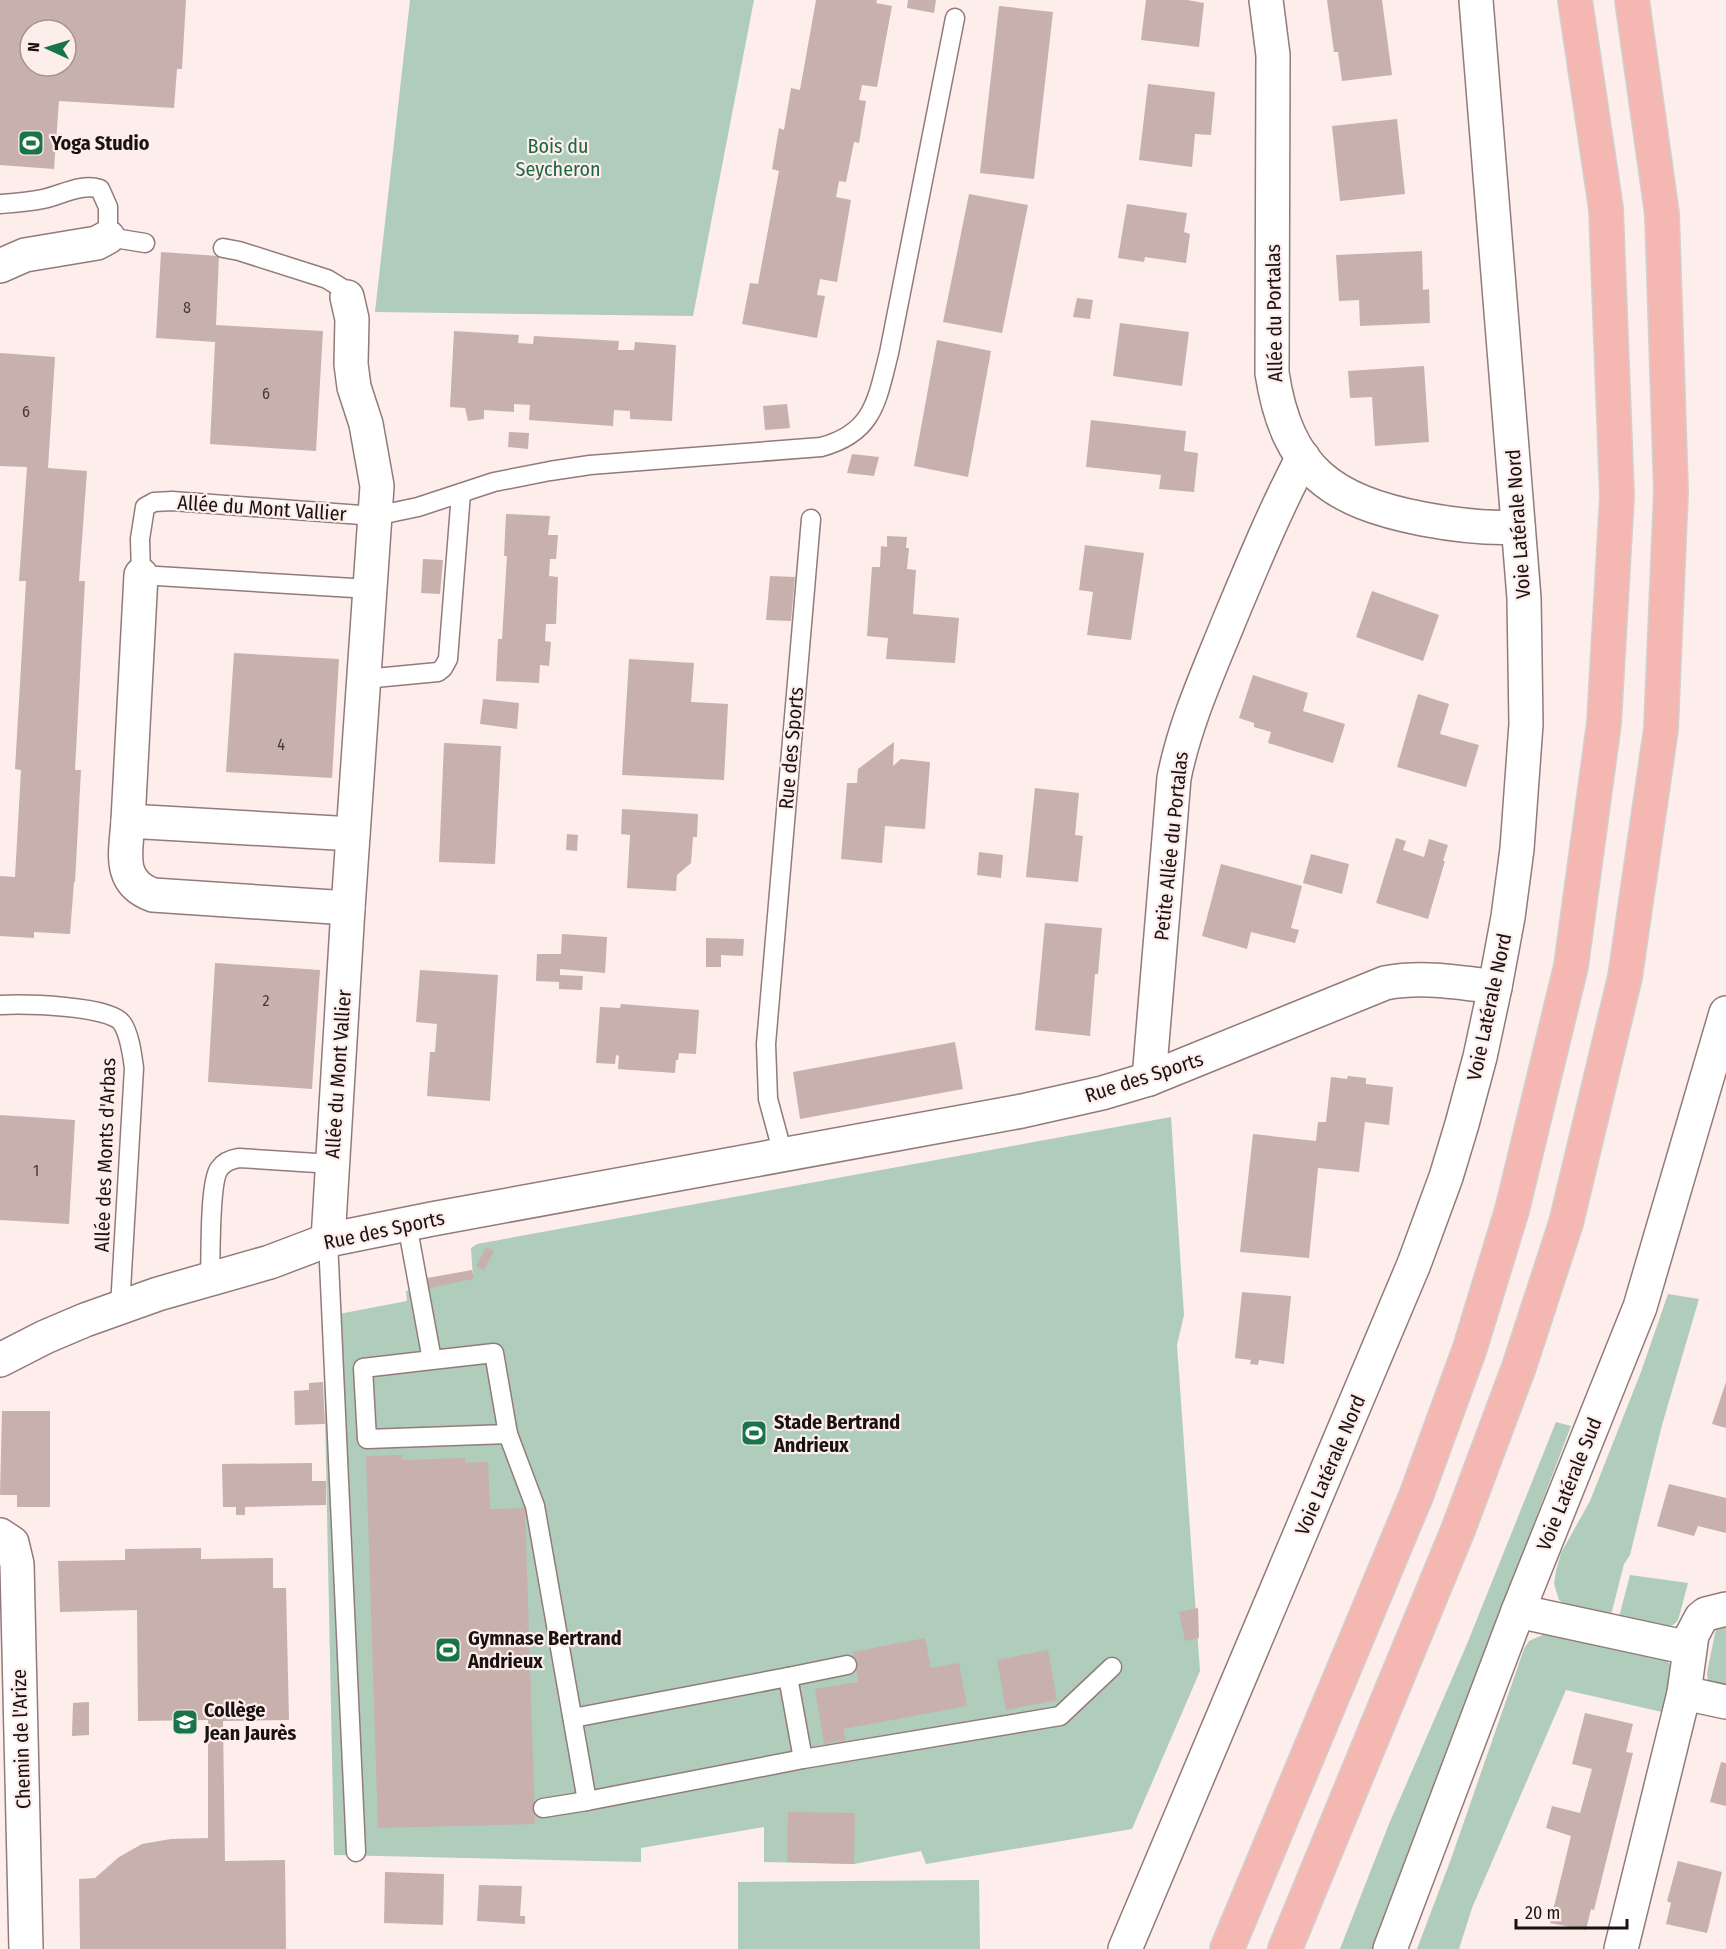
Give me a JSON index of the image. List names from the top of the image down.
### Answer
{
  "streets": {
    "street": [
      "Allée du Portalas",
      "Allée du Mont Vallier",
      "Voie Latérale Nord",
      "Rue des Sports",
      "Petite Allée du Portalas",
      "Voie Latérale Sud",
      "Chemin de l'Arize"
    ],
    "lane": ["Allée des Monts d'Arbas"]
  },
  "crossings": [
    ["Allée du Portalas", "Voie Latérale Nord"],
    ["Allée du Portalas", "Petite Allée du Portalas"],
    ["Allée du Mont Vallier", "Rue des Sports"],
    ["Voie Latérale Nord", "Rue des Sports"],
    ["Rue des Sports", "Petite Allée du Portalas"],
    ["Rue des Sports", "Allée des Monts d'Arbas"]
  ],
  "parks": ["Bois du Seycheron"],
  "places": {
    "sports": ["Yoga Studio", "Stade Bertrand Andrieux", "Gymnase Bertrand Andrieux"],
    "school or university": ["Collège Jean Jaurès"]
  },
  "house_numbers": [
    "8",
    "6",
    "6",
    "4",
    "2",
    "1"
  ],
  "scale_bar": "20 m",
  "north": "left"
}
